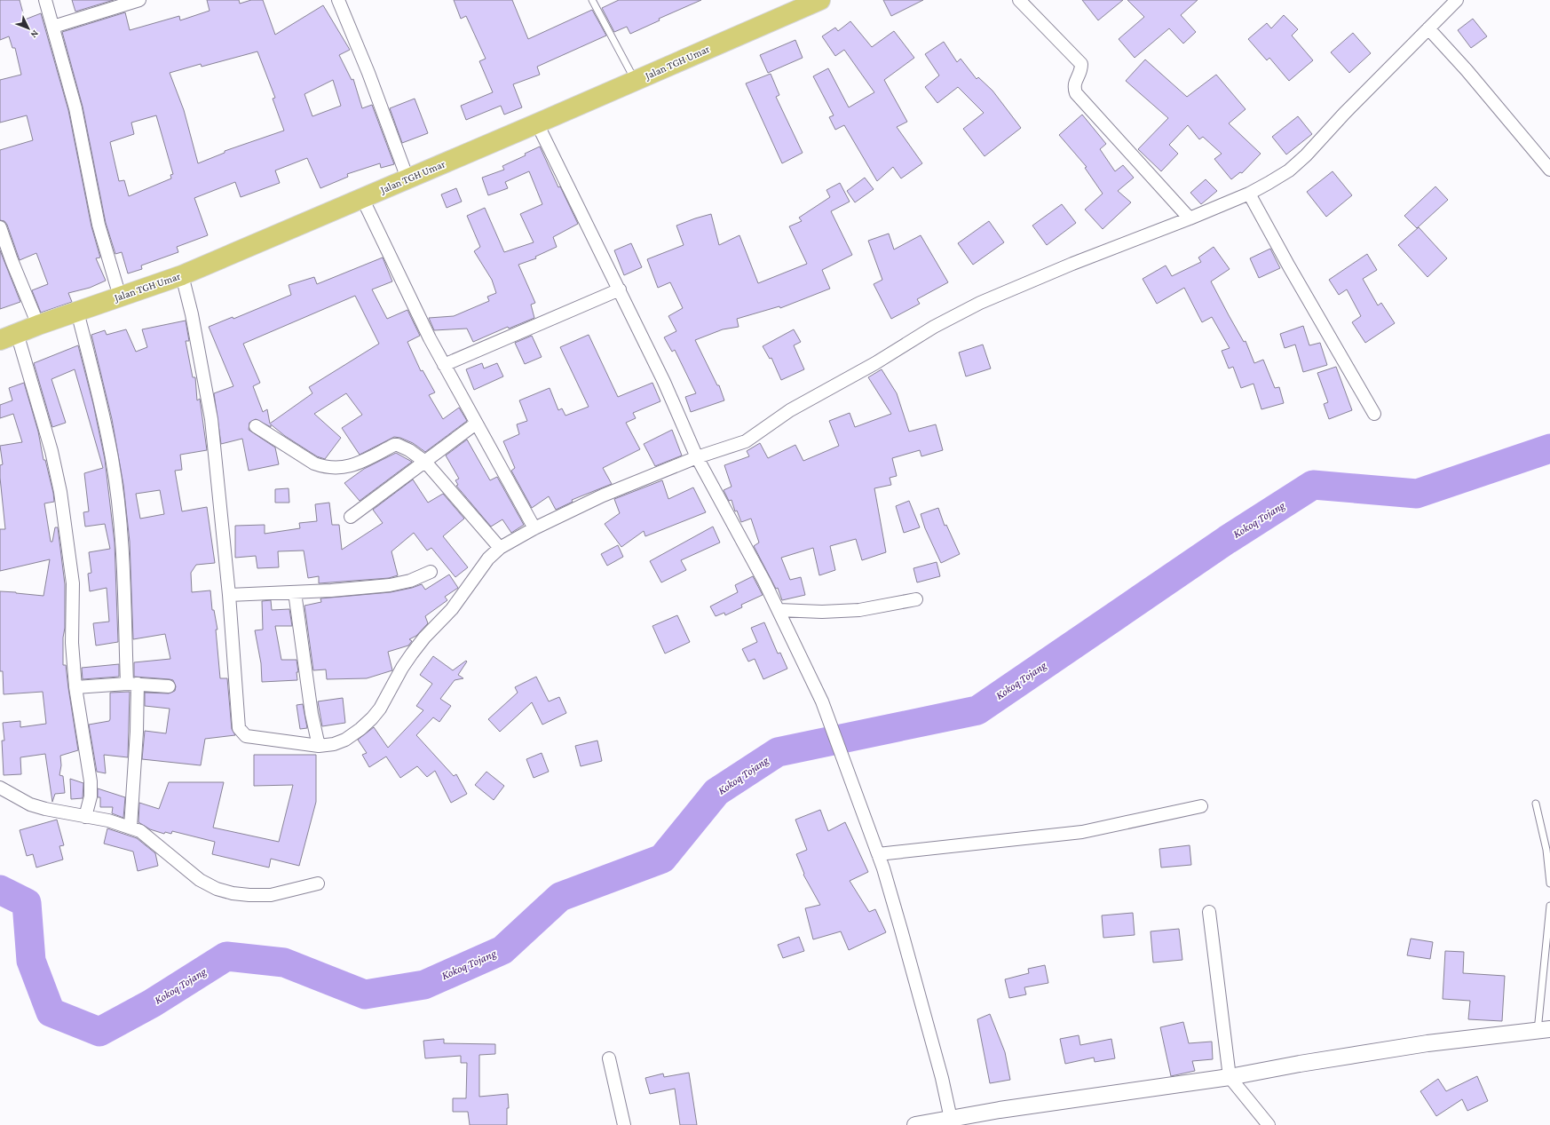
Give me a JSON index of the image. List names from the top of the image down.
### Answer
{
  "streets": {
    "main road": ["Jalan TGH Umar"]
  },
  "water": ["Kokoq Tojang"],
  "north": "bottom right"
}
